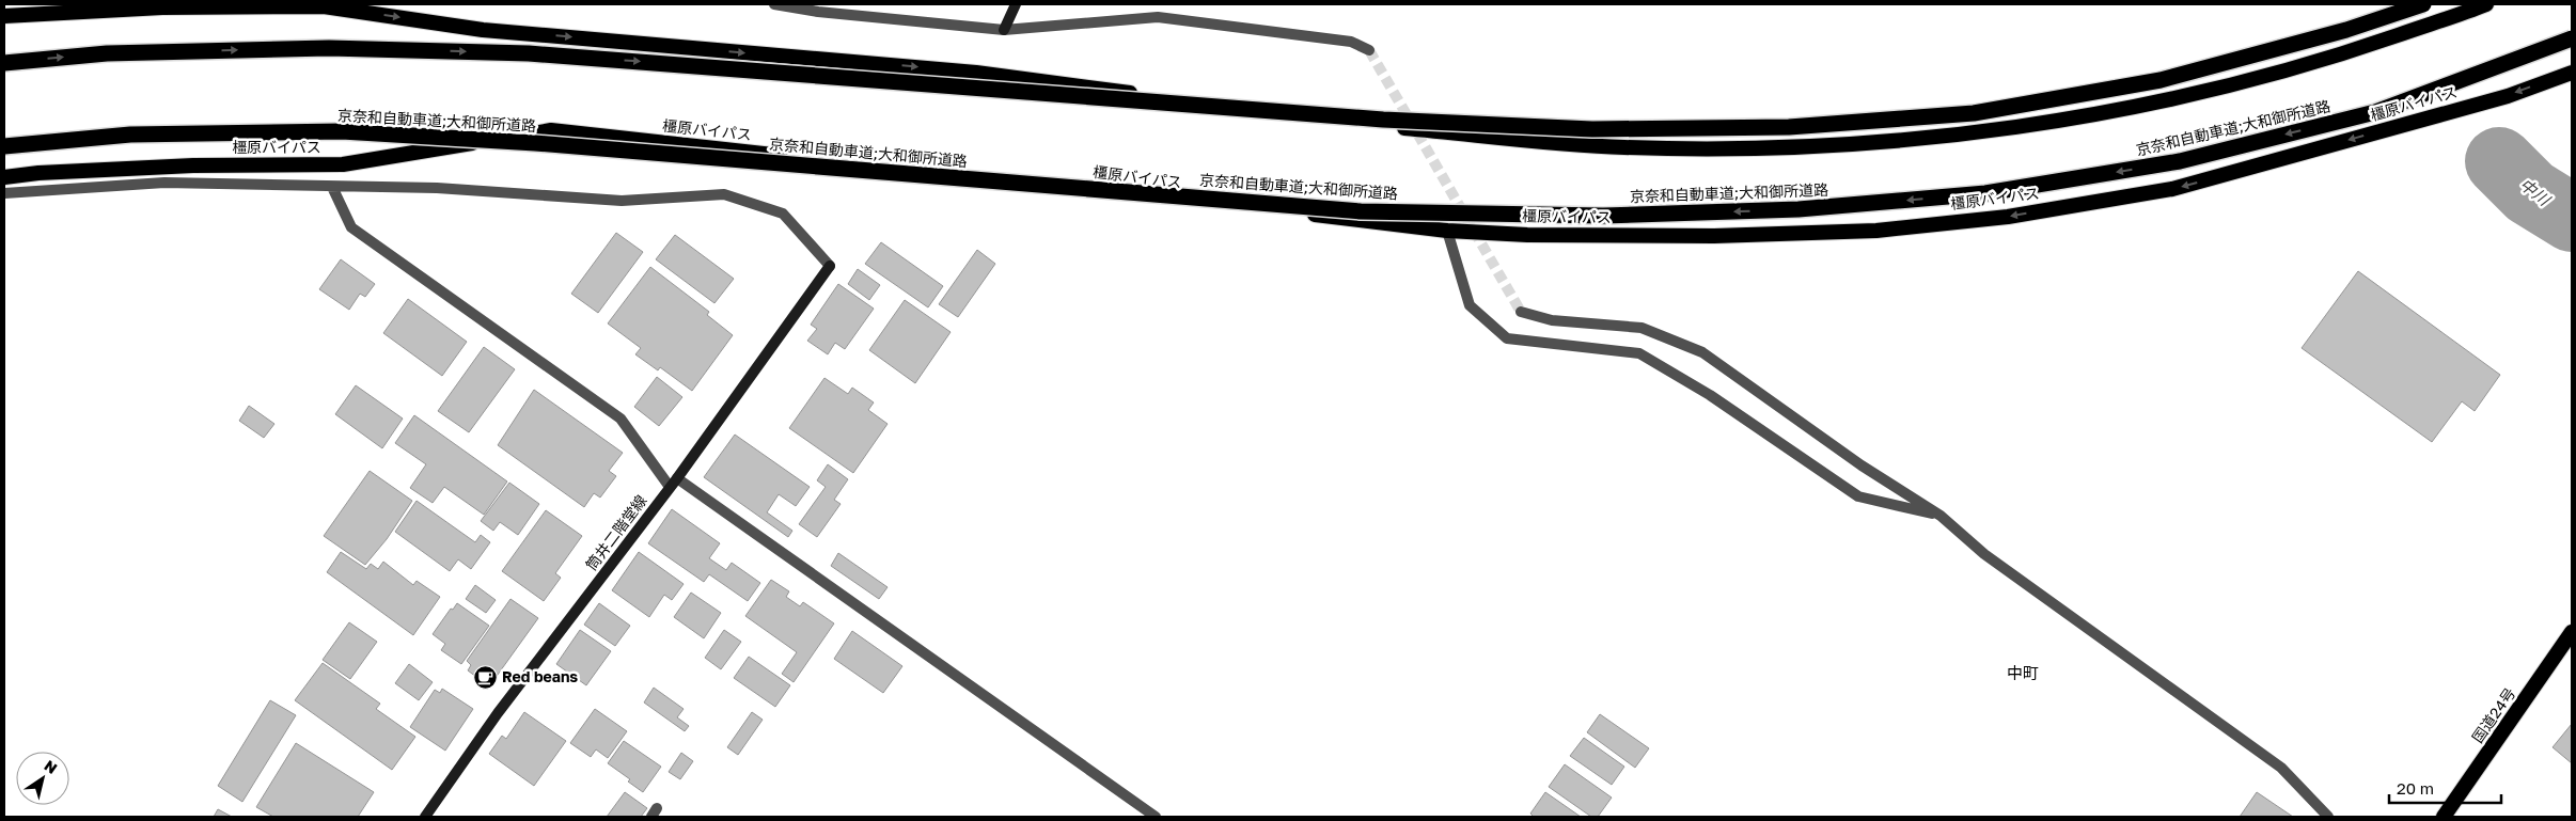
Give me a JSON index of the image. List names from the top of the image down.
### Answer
{
  "streets": {
    "highway": ["橿原バイパス", "京奈和自動車道;大和御所道路", "国道24号"],
    "main road": ["筒井二階堂線"]
  },
  "districts": ["中町"],
  "water": ["中川"],
  "places": {
    "cafe": ["Red beans"]
  },
  "scale_bar": "20 m",
  "north": "top right"
}
